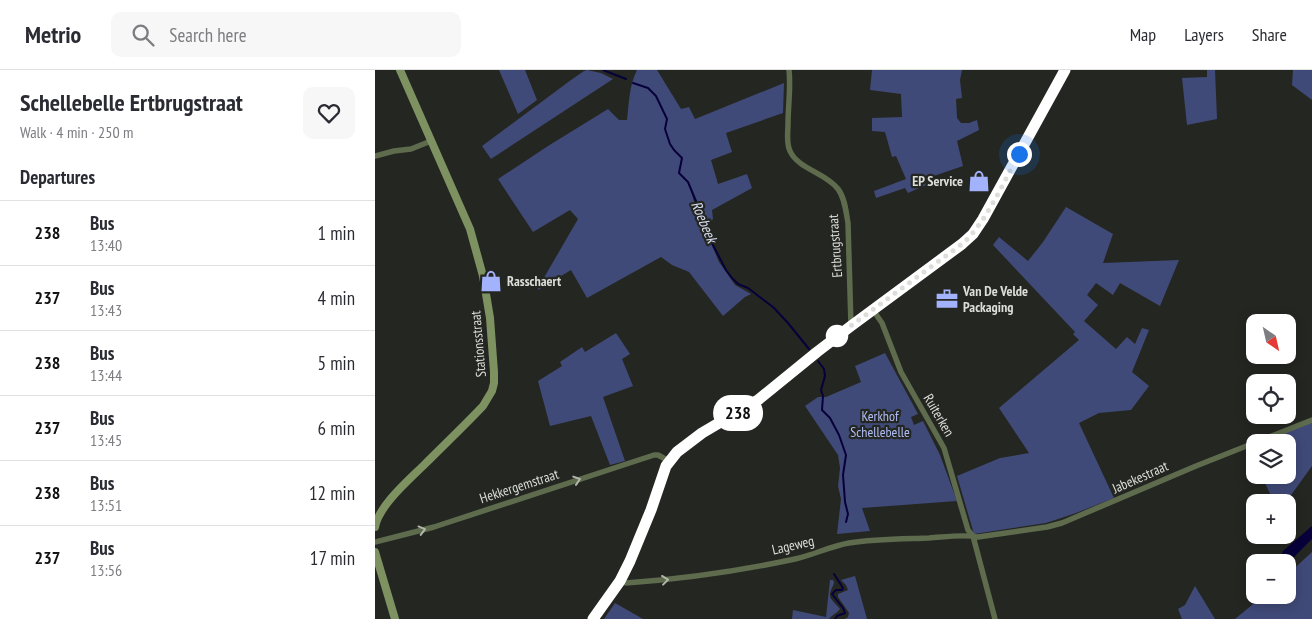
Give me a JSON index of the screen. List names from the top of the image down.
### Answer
{
  "streets": {
    "main road": ["Stationsstraat"],
    "street": [
      "Ertbrugstraat",
      "Ruiterken",
      "Jabekestraat",
      "Hekkergemstraat",
      "Lageweg"
    ]
  },
  "crossings": [
    ["Ruiterken", "Jabekestraat"],
    ["Ruiterken", "Lageweg"],
    ["Jabekestraat", "Lageweg"]
  ],
  "one_way": ["Hekkergemstraat", "Lageweg"],
  "water": ["Roebeek"],
  "parks": ["Kerkhof Schellebelle"],
  "places": {
    "shop": ["EP Service", "Rasschaert"],
    "office": ["Van De Velde Packaging"]
  },
  "lines": ["bus line 238"],
  "north": "bottom right",
  "page": {
    "header": "Metrio",
    "search": "Search here",
    "nav": ["Map", "Layers", "Share"],
    "heading": [
      ["Schellebelle Ertbrugstraat", "Walk · 4 min · 250 m"],
      "Departures"
    ],
    "on_map": "238",
    "list": [
      {
        "mark": "238",
        "name": "Bus",
        "note": "13:40",
        "value": "1 min"
      },
      {
        "mark": "237",
        "name": "Bus",
        "note": "13:43",
        "value": "4 min"
      },
      {
        "mark": "238",
        "name": "Bus",
        "note": "13:44",
        "value": "5 min"
      },
      {
        "mark": "237",
        "name": "Bus",
        "note": "13:45",
        "value": "6 min"
      },
      {
        "mark": "238",
        "name": "Bus",
        "note": "13:51",
        "value": "12 min"
      },
      {
        "mark": "237",
        "name": "Bus",
        "note": "13:56",
        "value": "17 min"
      }
    ],
    "map_buttons": ["+", "−"]
  }
}
